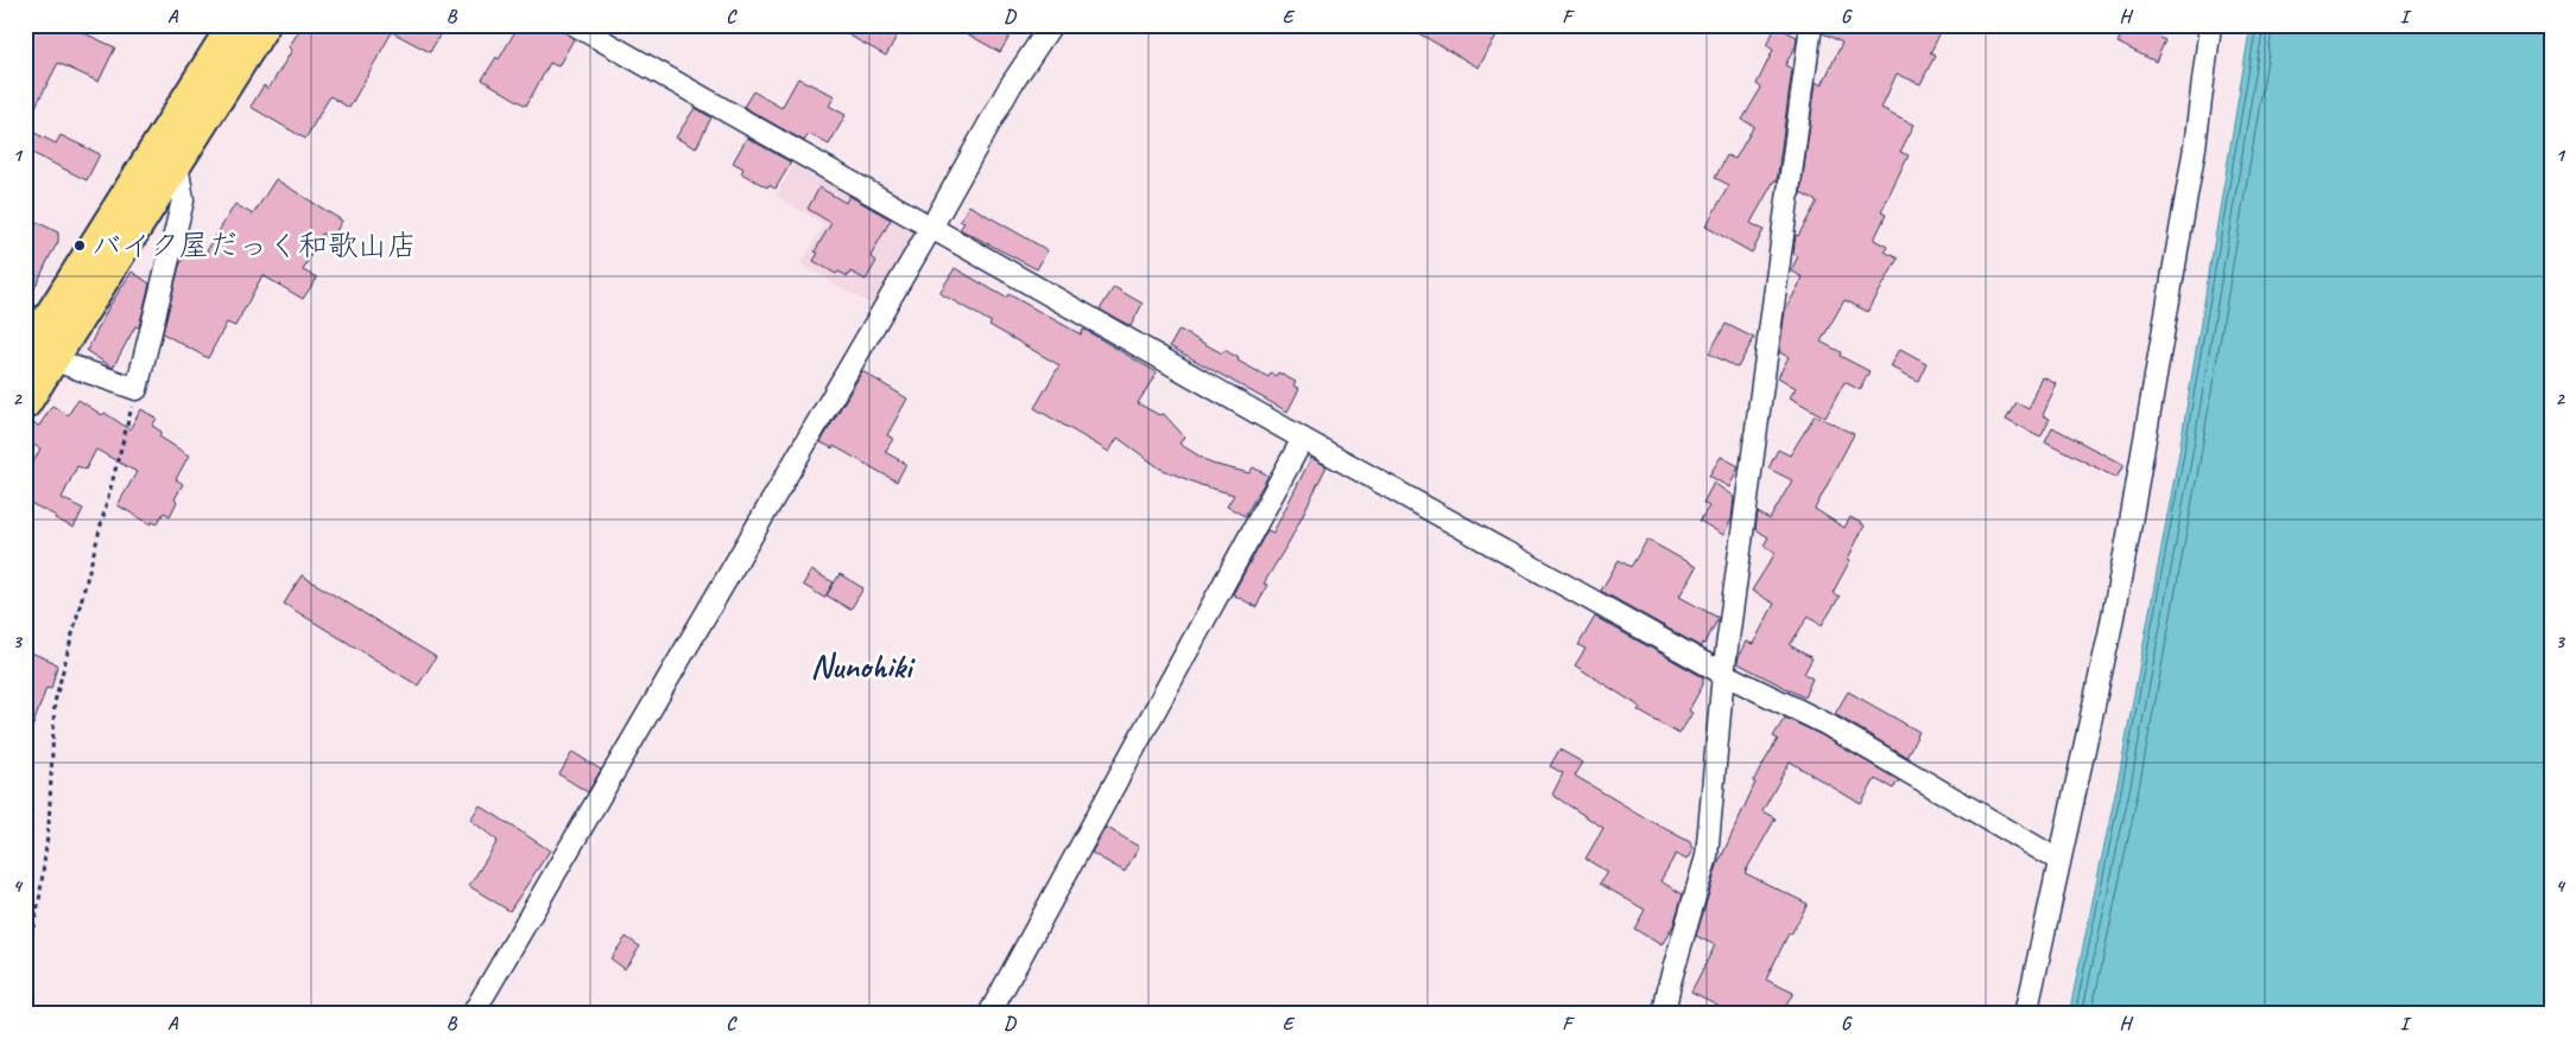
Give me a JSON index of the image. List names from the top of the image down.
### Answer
{
  "districts": ["Nunohiki"],
  "places": ["バイク屋だっく和歌山店"],
  "grid": {
    "columns": [
      "A",
      "B",
      "C",
      "D",
      "E",
      "F",
      "G",
      "H",
      "I"
    ],
    "rows": [
      "1",
      "2",
      "3",
      "4"
    ]
  }
}
